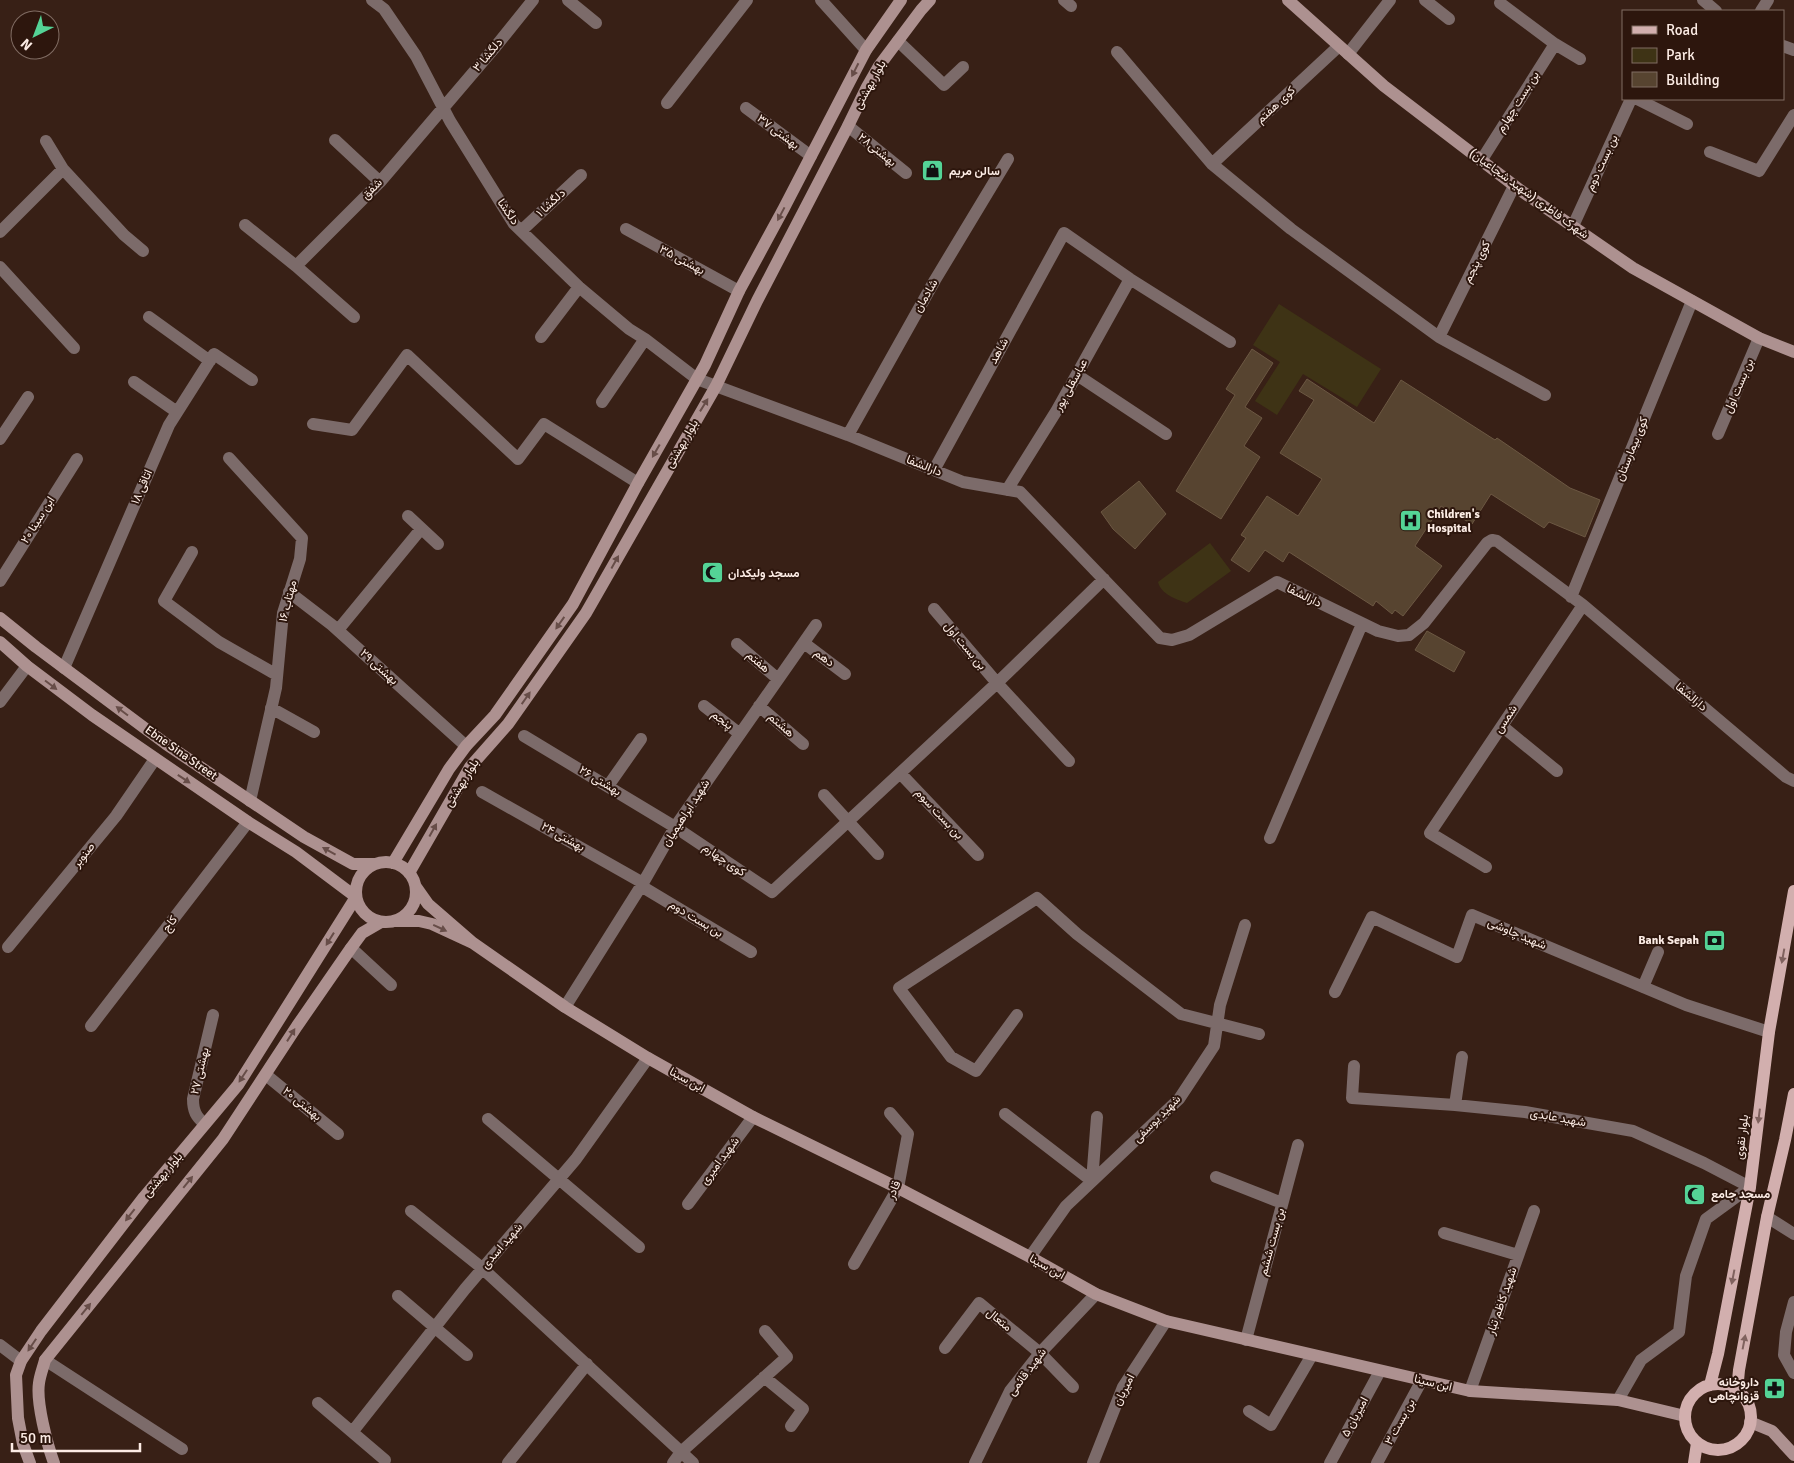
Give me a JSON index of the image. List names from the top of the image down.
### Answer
{
  "streets": {
    "main road": [
      "بلوار بهشتی",
      "شهرک فاطری (شهید شجاعیان)",
      "Ebne Sina Street",
      "ابن سینا",
      "بلوار نقوی"
    ],
    "street": [
      "دلگشا ۳",
      "بن بست چهارم",
      "کوی هفتم",
      "بهشتی ٣٧",
      "بهشتی۲۸",
      "بن بست دوم",
      "شفق",
      "دلگشا ۱",
      "دلگشا",
      "بهشتی ۳۵",
      "کوی پنجم",
      "شادمان",
      "شاهد",
      "عباسقلی پور",
      "بن بست اول",
      "کوی بیمارستان",
      "دارالشفا",
      "اتاقی ۱۸",
      "ابن سینا ۲۰",
      "مهتاب ۱۶",
      "دهم",
      "هفتم",
      "بهشتی ۲۹",
      "شمس",
      "پنجم",
      "هشتم",
      "بهشتی ۲۶",
      "شهید ابراهیمیان",
      "بن بست سوم",
      "بهشتی ۲۴",
      "صنوبر",
      "کوی چهارم",
      "کاج",
      "شهید چاوشی",
      "بهشتی ۲۷",
      "بهشتی ۲۰",
      "شهید عابدی",
      "شهید یوسفی",
      "شهید امیری",
      "قادر",
      "بن بست ششم",
      "شهید اسدی",
      "شهید کاظم تبار",
      "متعال",
      "شهید قائمی",
      "امیریان",
      "امیریان ۵",
      "بن بست ۳"
    ]
  },
  "crossings": [
    ["دلگشا ۳", "شفق"],
    ["دلگشا ۳", "دلگشا"],
    ["بلوار بهشتی", "بهشتی ٣٧"],
    ["بلوار بهشتی", "بهشتی۲۸"],
    ["بلوار بهشتی", "دلگشا"],
    ["بلوار بهشتی", "بهشتی ۳۵"],
    ["بلوار بهشتی", "دارالشفا"],
    ["بلوار بهشتی", "بهشتی ۲۹"],
    ["بلوار بهشتی", "Ebne Sina Street"],
    ["بلوار بهشتی", "بهشتی ۲۷"],
    ["بلوار بهشتی", "بهشتی ۲۰"],
    ["بن بست چهارم", "شهرک فاطری (شهید شجاعیان)"],
    ["کوی هفتم", "شهرک فاطری (شهید شجاعیان)"],
    ["بن بست دوم", "شهرک فاطری (شهید شجاعیان)"],
    ["بن بست دوم", "شهید ابراهیمیان"],
    ["بن بست دوم", "بهشتی ۲۴"],
    ["شفق", "دلگشا"],
    ["شهرک فاطری (شهید شجاعیان)", "کوی پنجم"],
    ["شهرک فاطری (شهید شجاعیان)", "بن بست اول"],
    ["شهرک فاطری (شهید شجاعیان)", "کوی بیمارستان"],
    ["دلگشا ۱", "دلگشا"],
    ["دلگشا", "دارالشفا"],
    ["شادمان", "دارالشفا"],
    ["شاهد", "عباسقلی پور"],
    ["شاهد", "دارالشفا"],
    ["عباسقلی پور", "دارالشفا"],
    ["کوی بیمارستان", "دارالشفا"],
    ["دارالشفا", "شمس"],
    ["اتاقی ۱۸", "Ebne Sina Street"],
    ["مهتاب ۱۶", "بهشتی ۲۹"],
    ["مهتاب ۱۶", "Ebne Sina Street"],
    ["دهم", "شهید ابراهیمیان"],
    ["هفتم", "شهید ابراهیمیان"],
    ["پنجم", "شهید ابراهیمیان"],
    ["هشتم", "شهید ابراهیمیان"],
    ["Ebne Sina Street", "صنوبر"],
    ["Ebne Sina Street", "کاج"],
    ["بهشتی ۲۶", "شهید ابراهیمیان"],
    ["بهشتی ۲۶", "کوی چهارم"],
    ["شهید ابراهیمیان", "بهشتی ۲۴"],
    ["شهید ابراهیمیان", "کوی چهارم"],
    ["شهید ابراهیمیان", "ابن سینا"],
    ["شهید چاوشی", "بلوار نقوی"],
    ["ابن سینا", "شهید یوسفی"],
    ["ابن سینا", "بلوار نقوی"],
    ["ابن سینا", "شهید امیری"],
    ["ابن سینا", "قادر"],
    ["ابن سینا", "بن بست ششم"],
    ["ابن سینا", "شهید اسدی"],
    ["ابن سینا", "شهید کاظم تبار"],
    ["ابن سینا", "شهید قائمی"],
    ["ابن سینا", "امیریان"],
    ["ابن سینا", "امیریان ۵"],
    ["ابن سینا", "بن بست ۳"],
    ["شهید عابدی", "بلوار نقوی"],
    ["متعال", "شهید قائمی"]
  ],
  "places": {
    "shop": ["سالن مریم"],
    "hospital": ["Children's Hospital"],
    "mosque": ["مسجد ولیکدان", "مسجد جامع"],
    "bank": ["Bank Sepah"],
    "pharmacy": ["داروخانه قزوانچاهی"]
  },
  "legend": ["Road", "Park", "Building"],
  "scale_bar": "50 m",
  "north": "bottom left"
}
